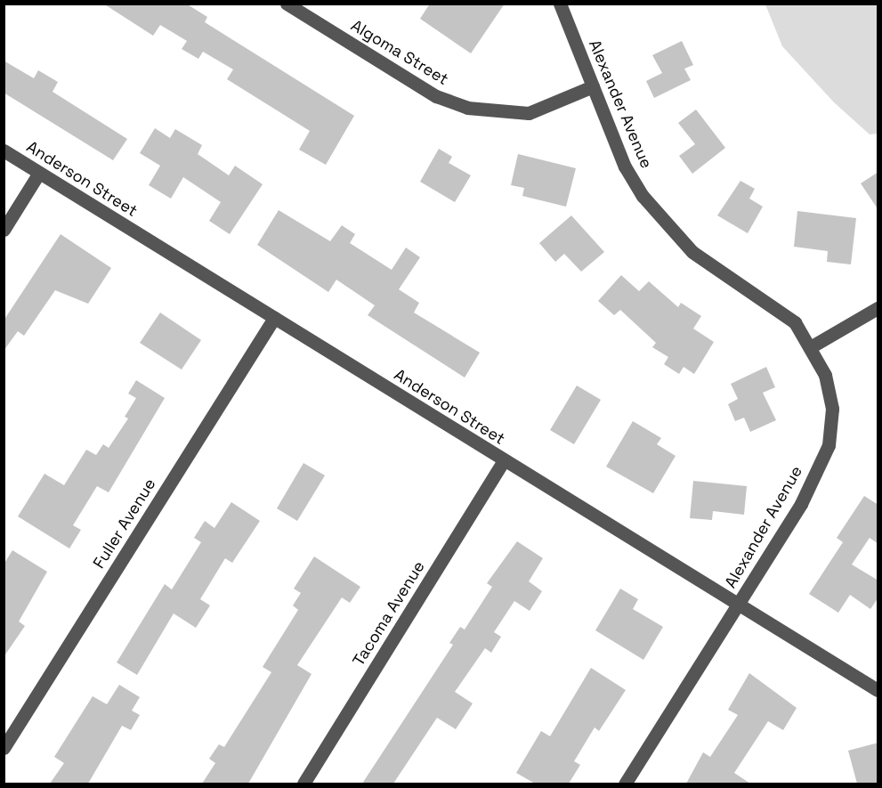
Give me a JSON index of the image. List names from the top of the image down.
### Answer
{
  "streets": {
    "street": [
      "Algoma Street",
      "Alexander Avenue",
      "Anderson Street",
      "Fuller Avenue",
      "Tacoma Avenue"
    ]
  },
  "crossings": [
    ["Algoma Street", "Alexander Avenue"],
    ["Alexander Avenue", "Anderson Street"],
    ["Anderson Street", "Fuller Avenue"],
    ["Anderson Street", "Tacoma Avenue"]
  ]
}
